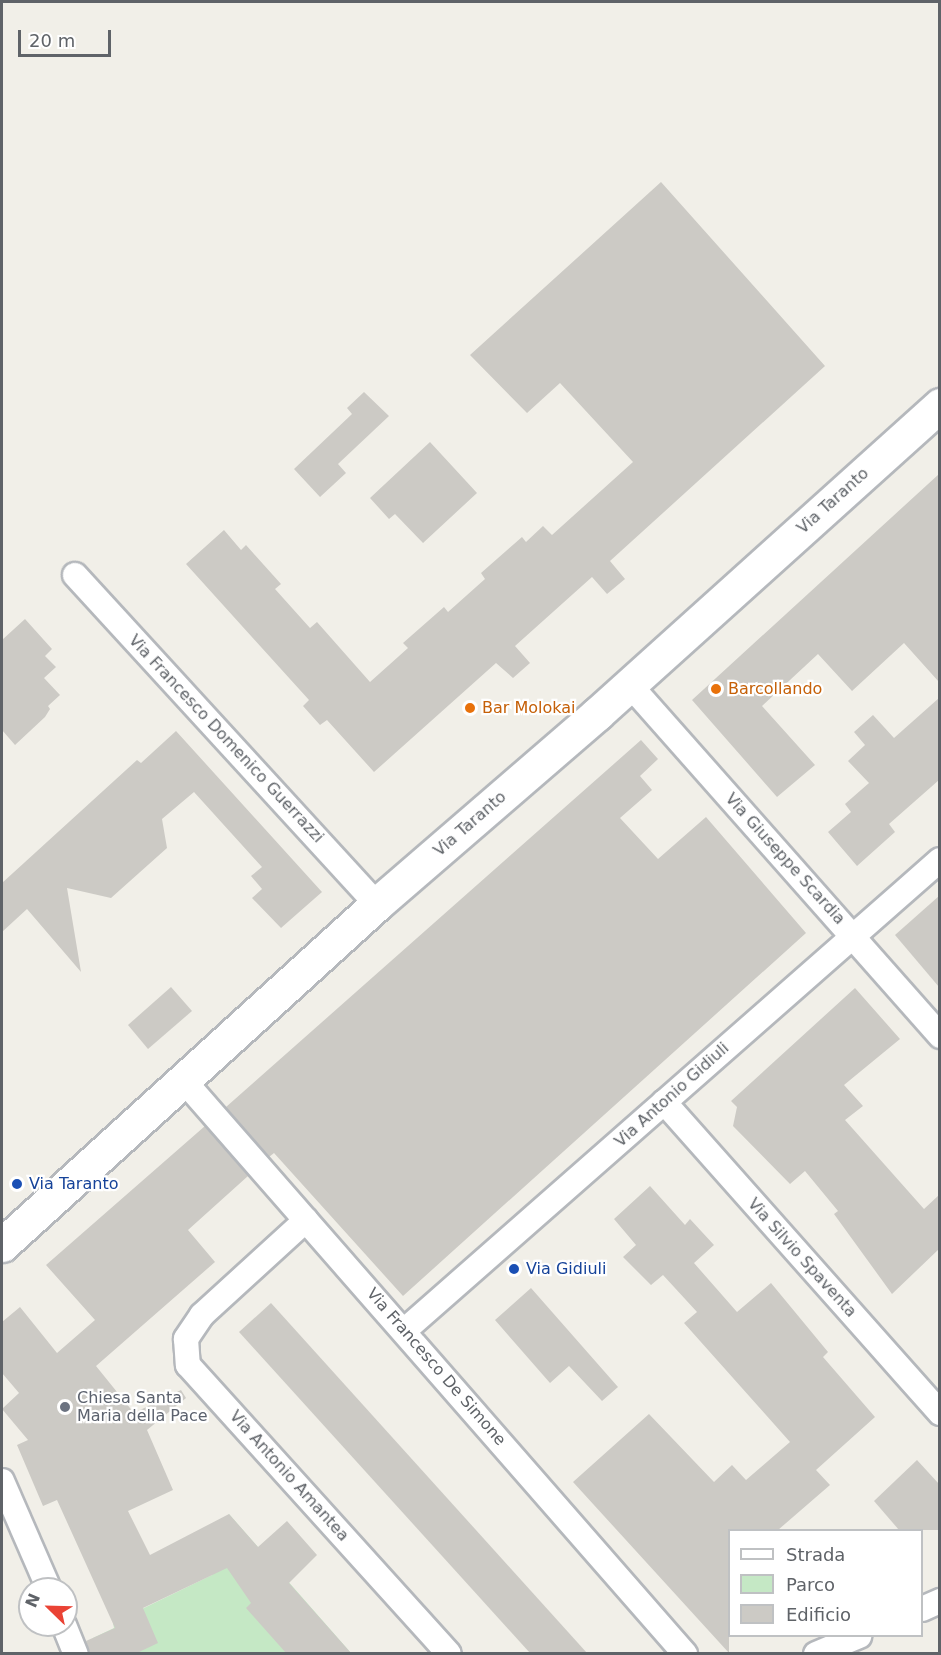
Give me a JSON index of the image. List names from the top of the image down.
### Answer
{
  "streets": {
    "main road": ["Via Taranto"],
    "street": [
      "Via Francesco Domenico Guerrazzi",
      "Via Giuseppe Scardia",
      "Via Antonio Gidiuli",
      "Via Silvio Spaventa",
      "Via Francesco De Simone",
      "Via Antonio Amantea"
    ]
  },
  "crossings": [
    ["Via Taranto", "Via Francesco Domenico Guerrazzi"],
    ["Via Taranto", "Via Giuseppe Scardia"],
    ["Via Taranto", "Via Francesco De Simone"],
    ["Via Giuseppe Scardia", "Via Antonio Gidiuli"],
    ["Via Antonio Gidiuli", "Via Silvio Spaventa"],
    ["Via Antonio Gidiuli", "Via Francesco De Simone"],
    ["Via Francesco De Simone", "Via Antonio Amantea"]
  ],
  "places": [
    "Barcollando",
    "Bar Molokai",
    "Via Taranto",
    "Via Gidiuli",
    "Chiesa Santa Maria della Pace"
  ],
  "legend": ["Strada", "Parco", "Edificio"],
  "scale_bar": "20 m",
  "north": "top left"
}
